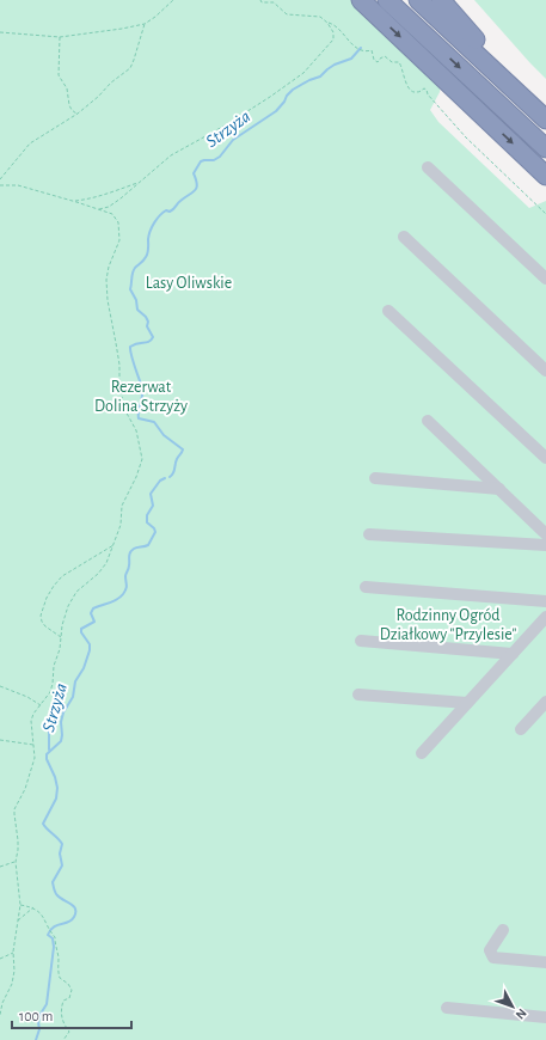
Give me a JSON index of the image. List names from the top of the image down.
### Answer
{
  "water": ["Strzyża"],
  "parks": ["Lasy Oliwskie", "Rezerwat Dolina Strzyży", "Rodzinny Ogród Działkowy \"Przylesie\""],
  "scale_bar": "100 m",
  "north": "bottom right"
}
